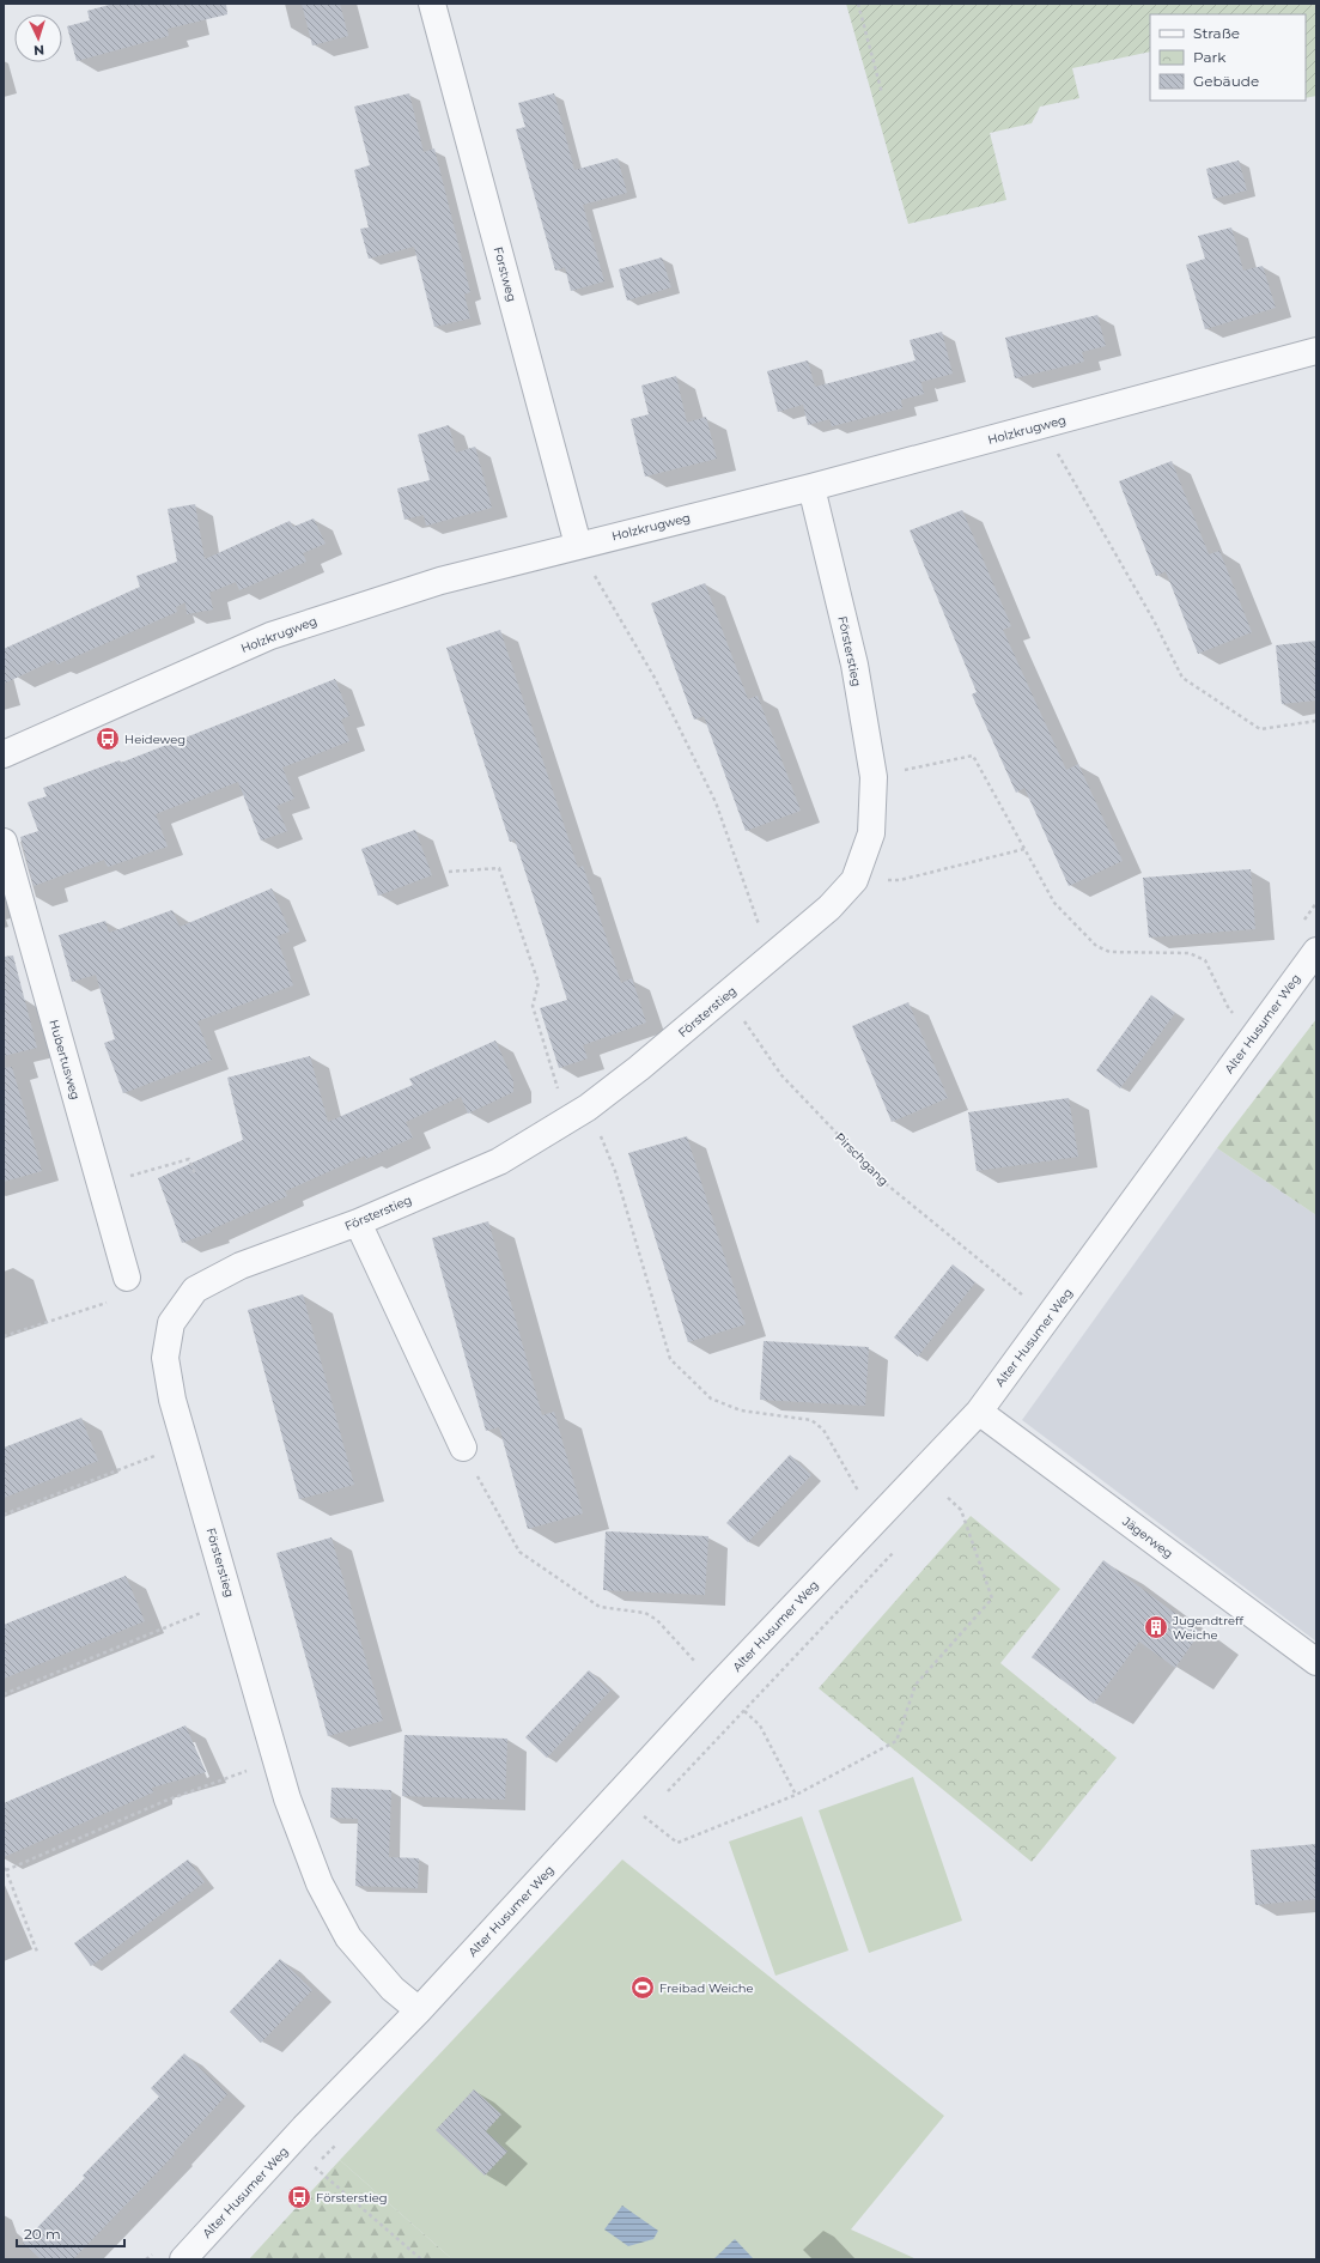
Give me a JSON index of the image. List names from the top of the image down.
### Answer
{
  "streets": {
    "street": [
      "Forstweg",
      "Holzkrugweg",
      "Försterstieg",
      "Alter Husumer Weg",
      "Hubertusweg",
      "Jägerweg"
    ],
    "path": ["Pirschgang"]
  },
  "crossings": [
    ["Forstweg", "Holzkrugweg"],
    ["Holzkrugweg", "Försterstieg"],
    ["Försterstieg", "Alter Husumer Weg"],
    ["Försterstieg", "Pirschgang"],
    ["Alter Husumer Weg", "Jägerweg"]
  ],
  "places": {
    "bus stop": ["Heideweg", "Försterstieg"],
    "building": ["Jugendtreff Weiche"],
    "sports": ["Freibad Weiche"]
  },
  "legend": ["Straße", "Park", "Gebäude"],
  "scale_bar": "20 m",
  "north": "bottom"
}
